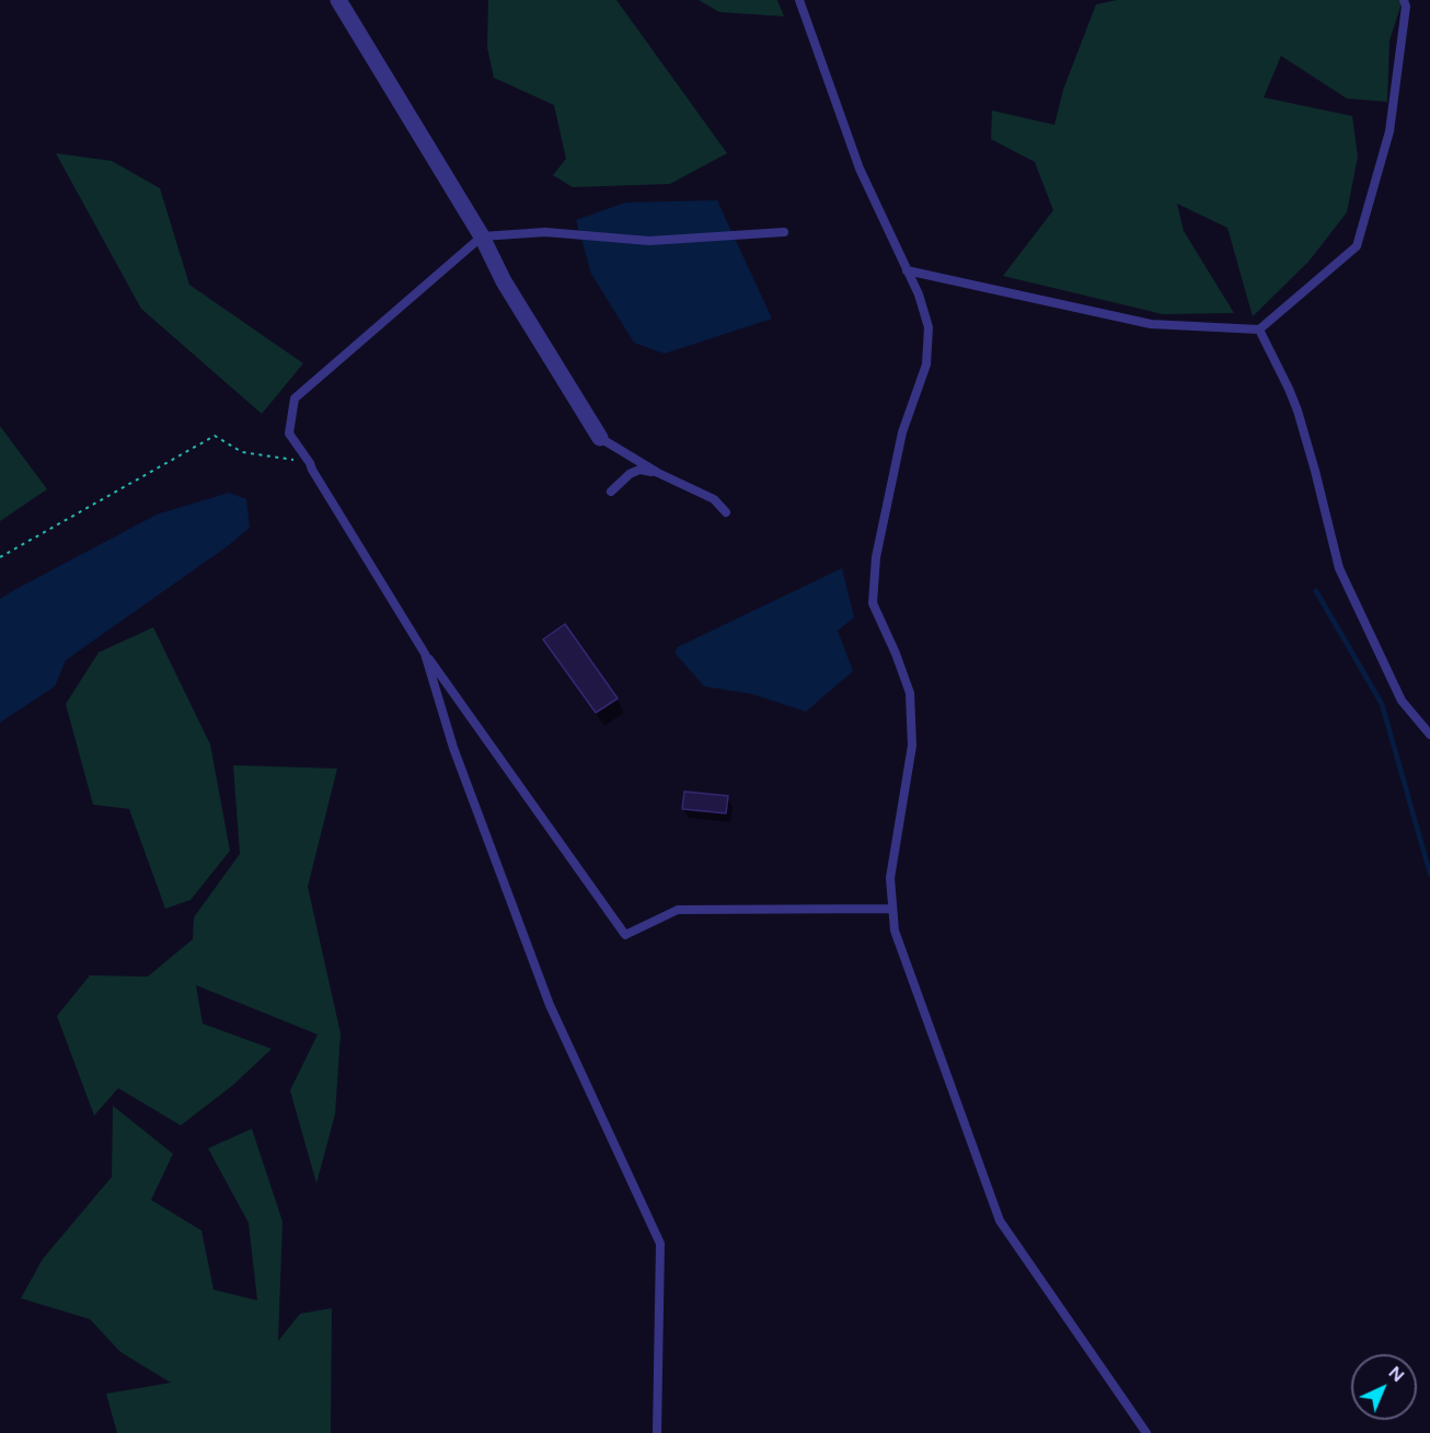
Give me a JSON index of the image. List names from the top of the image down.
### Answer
{
  "north": "top right"
}
